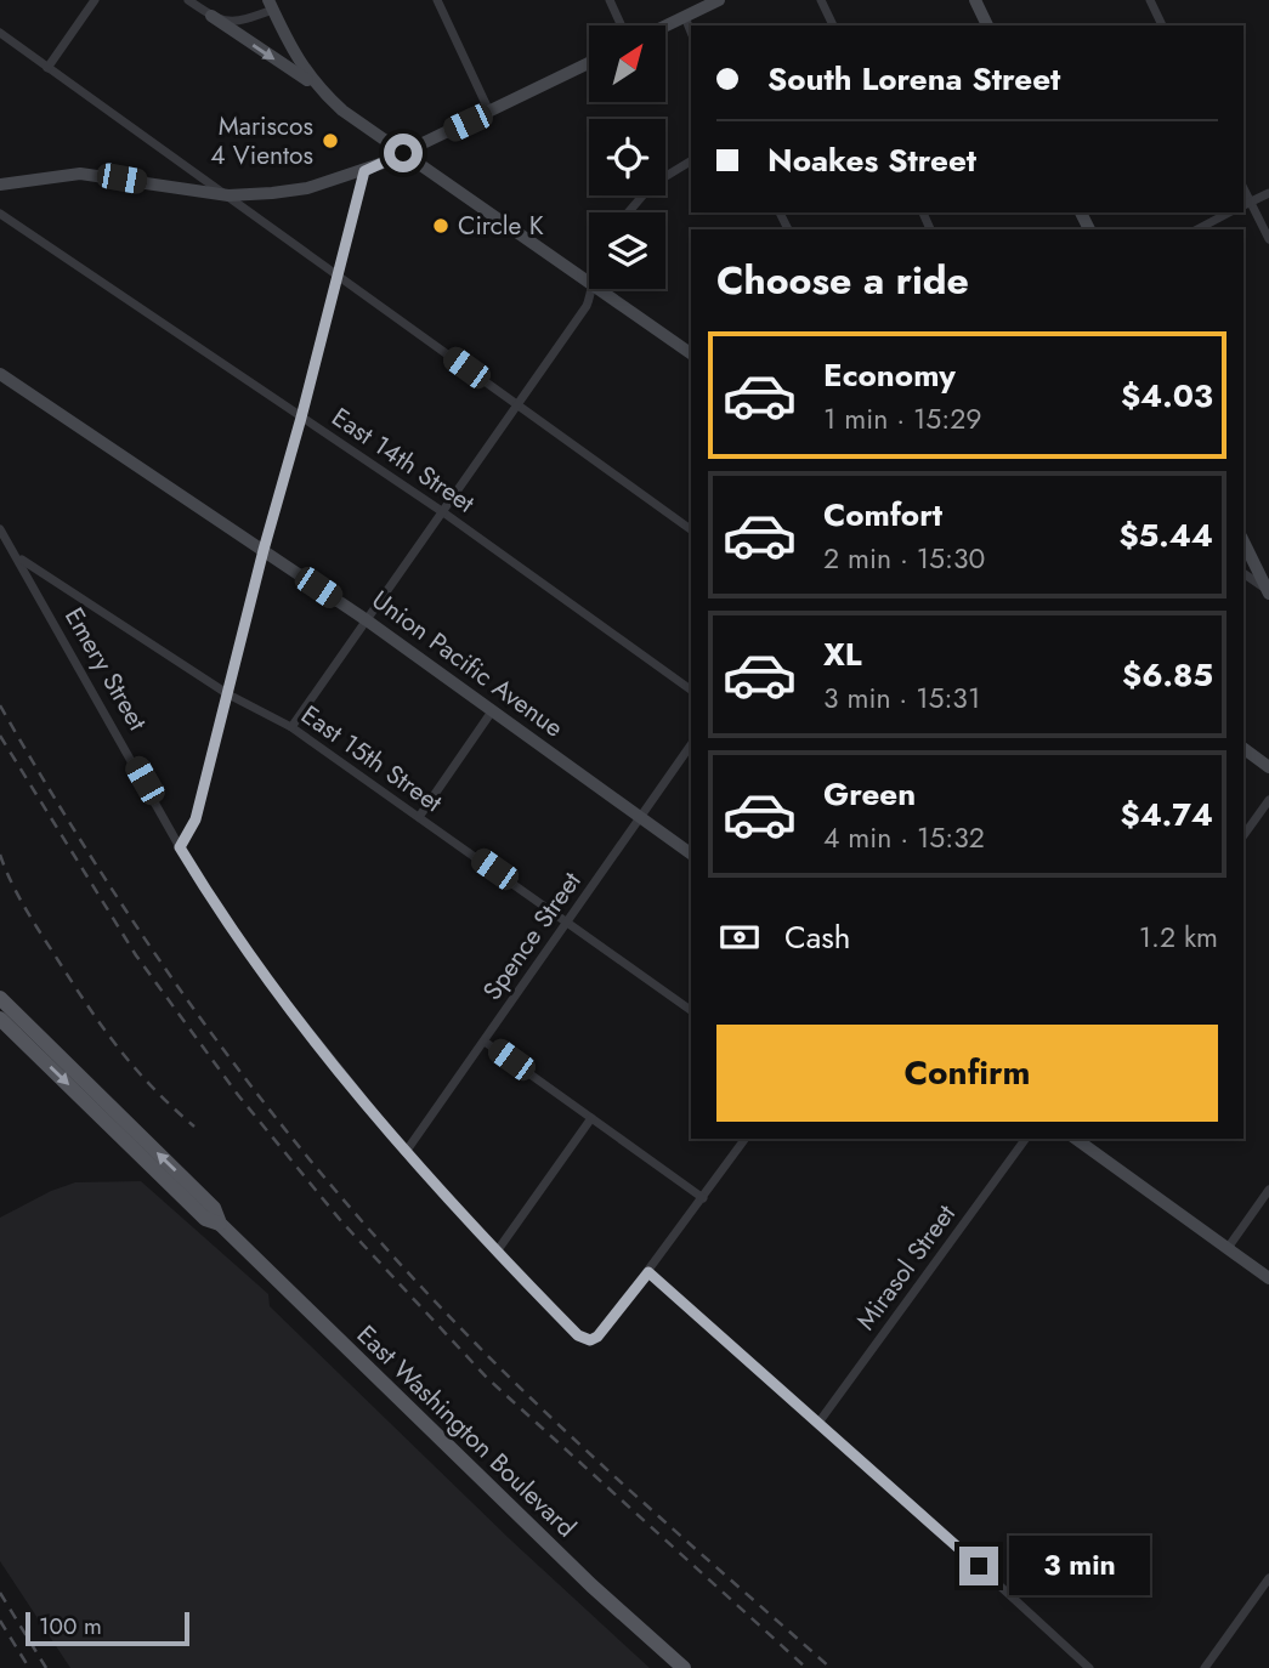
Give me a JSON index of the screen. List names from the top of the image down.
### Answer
{
  "streets": {
    "main road": ["Union Pacific Avenue", "East Washington Boulevard"],
    "street": [
      "East 14th Street",
      "Emery Street",
      "East 15th Street",
      "Spence Street",
      "Mirasol Street"
    ]
  },
  "crossings": [
    ["Union Pacific Avenue", "Spence Street"],
    ["Emery Street", "East 15th Street"],
    ["Emery Street", "Spence Street"],
    ["East 15th Street", "Spence Street"]
  ],
  "places": ["Mariscos 4 Vientos", "Circle K"],
  "scale_bar": "100 m",
  "north": "top right",
  "page": {
    "banner": ["South Lorena Street", "Noakes Street"],
    "heading": "Choose a ride",
    "list": [
      {
        "name": "Economy",
        "note": "1 min · 15:29",
        "value": "$4.03"
      },
      {
        "name": "Comfort",
        "note": "2 min · 15:30",
        "value": "$5.44"
      },
      {
        "name": "XL",
        "note": "3 min · 15:31",
        "value": "$6.85"
      },
      {
        "name": "Green",
        "note": "4 min · 15:32",
        "value": "$4.74"
      }
    ],
    "pay": ["Cash", "1.2 km"],
    "buttons": "Confirm",
    "bubble": "3 min",
    "scale": "100 m"
  }
}
